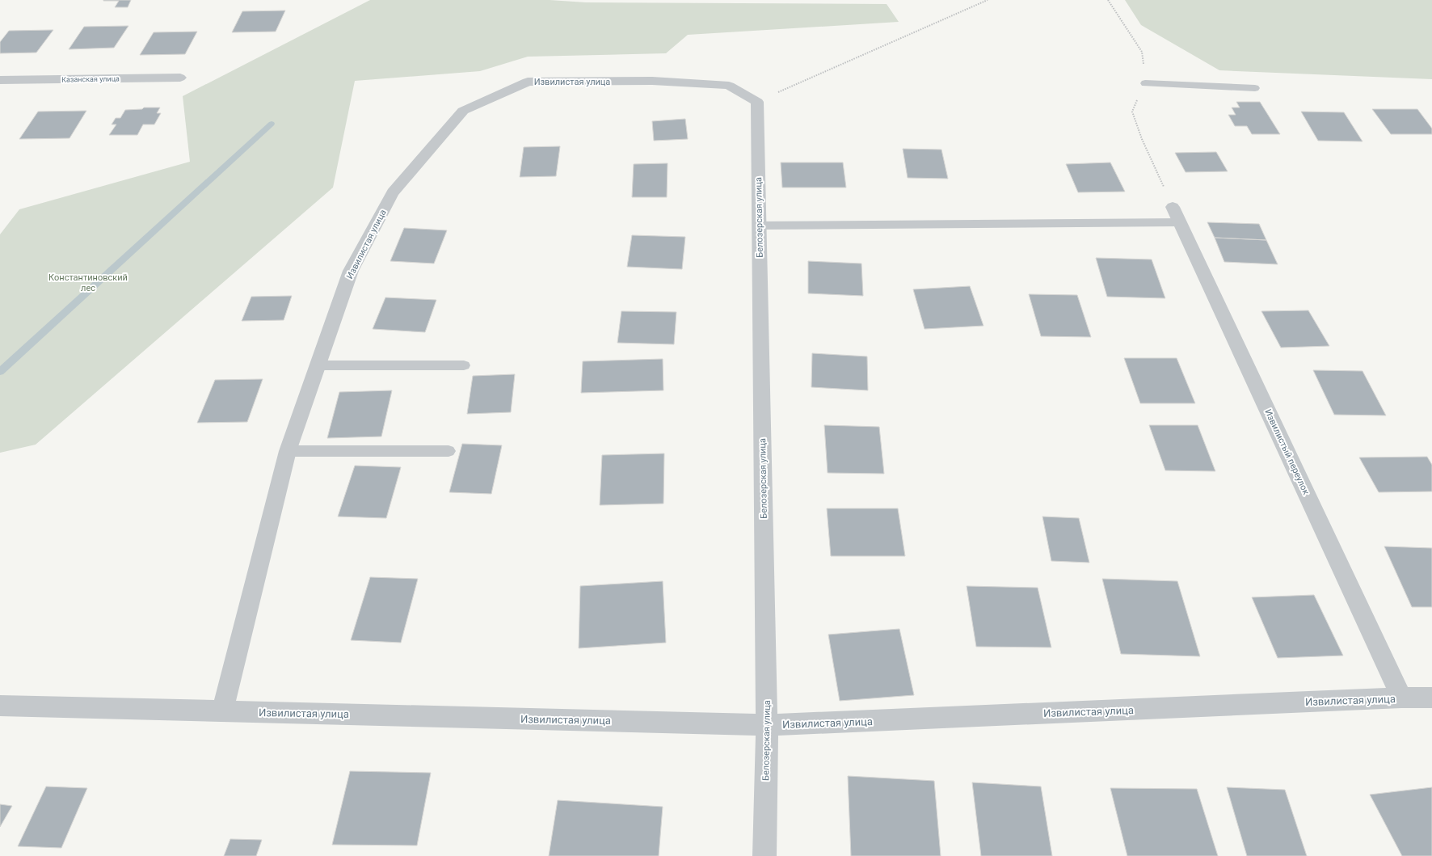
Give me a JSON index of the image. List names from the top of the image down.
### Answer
{
  "streets": {
    "street": [
      "Казанская улица",
      "Извилистая улица",
      "Белозерская улица",
      "Извилистый переулок"
    ]
  },
  "crossings": [
    ["Извилистая улица", "Белозерская улица"],
    ["Извилистая улица", "Извилистый переулок"]
  ],
  "parks": ["Константиновский лес"]
}
